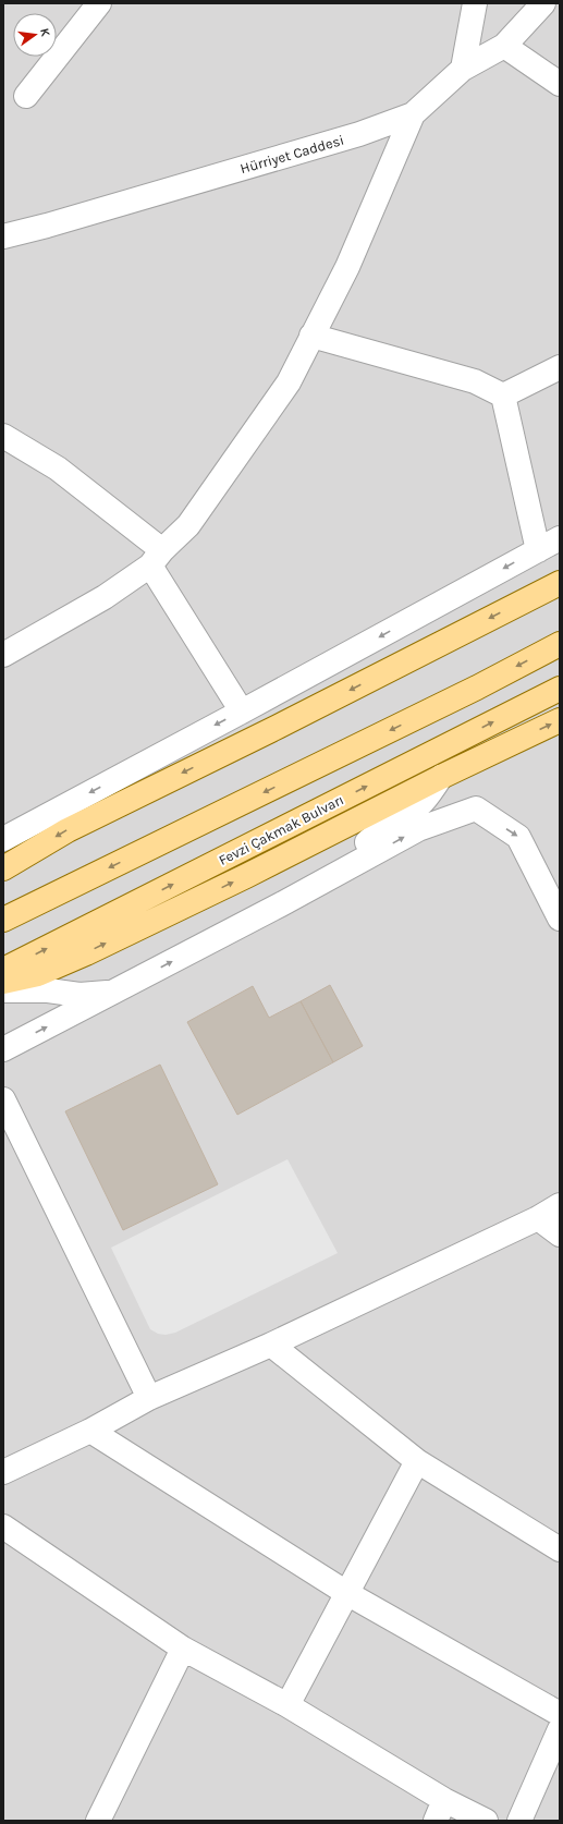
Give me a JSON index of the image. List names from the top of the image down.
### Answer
{
  "streets": {
    "main road": ["Fevzi Çakmak Bulvarı"],
    "street": ["Hürriyet Caddesi"]
  },
  "north": "right"
}
